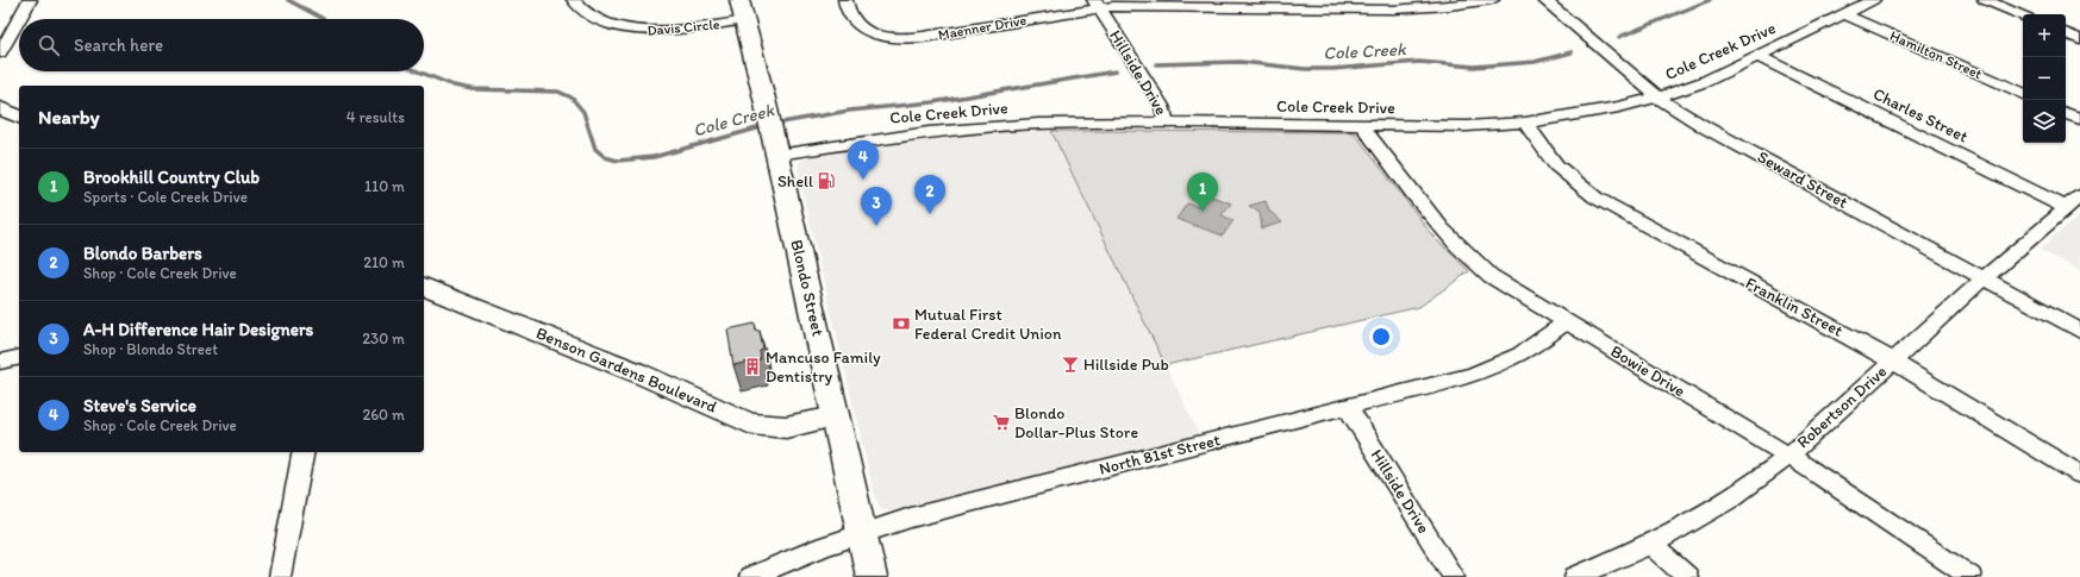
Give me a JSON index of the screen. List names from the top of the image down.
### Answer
{
  "streets": {
    "main road": ["Blondo Street"],
    "street": [
      "Davis Circle",
      "Maenner Drive",
      "Cole Creek Drive",
      "Hamilton Street",
      "Hillside Drive",
      "Charles Street",
      "Seward Street",
      "Franklin Street",
      "Benson Gardens Boulevard",
      "Bowie Drive",
      "Robertson Drive",
      "North 81st Street"
    ]
  },
  "crossings": [
    ["Davis Circle", "Blondo Street"],
    ["Maenner Drive", "Hillside Drive"],
    ["Cole Creek Drive", "Hamilton Street"],
    ["Cole Creek Drive", "Hillside Drive"],
    ["Cole Creek Drive", "Charles Street"],
    ["Cole Creek Drive", "Seward Street"],
    ["Cole Creek Drive", "Blondo Street"],
    ["Cole Creek Drive", "Franklin Street"],
    ["Cole Creek Drive", "Bowie Drive"],
    ["Hillside Drive", "North 81st Street"],
    ["Charles Street", "Robertson Drive"],
    ["Seward Street", "Robertson Drive"],
    ["Blondo Street", "Benson Gardens Boulevard"],
    ["Blondo Street", "North 81st Street"],
    ["Franklin Street", "Robertson Drive"],
    ["Bowie Drive", "Robertson Drive"],
    ["Bowie Drive", "North 81st Street"]
  ],
  "water": ["Cole Creek"],
  "places": {
    "fuel station": ["Shell"],
    "bank": ["Mutual First Federal Credit Union"],
    "bar": ["Hillside Pub"],
    "building": ["Mancuso Family Dentistry"],
    "supermarket": ["Blondo Dollar-Plus Store"]
  },
  "page": {
    "map_buttons": ["+", "−"],
    "search": "Search here",
    "heading": ["Nearby", "4 results"],
    "pins": [
      "4",
      "1",
      "2",
      "3"
    ],
    "list": [
      {
        "mark": "1",
        "name": "Brookhill Country Club",
        "note": "Sports · Cole Creek Drive",
        "value": "110 m"
      },
      {
        "mark": "2",
        "name": "Blondo Barbers",
        "note": "Shop · Cole Creek Drive",
        "value": "210 m"
      },
      {
        "mark": "3",
        "name": "A-H Difference Hair Designers",
        "note": "Shop · Blondo Street",
        "value": "230 m"
      },
      {
        "mark": "4",
        "name": "Steve's Service",
        "note": "Shop · Cole Creek Drive",
        "value": "260 m"
      }
    ]
  }
}
